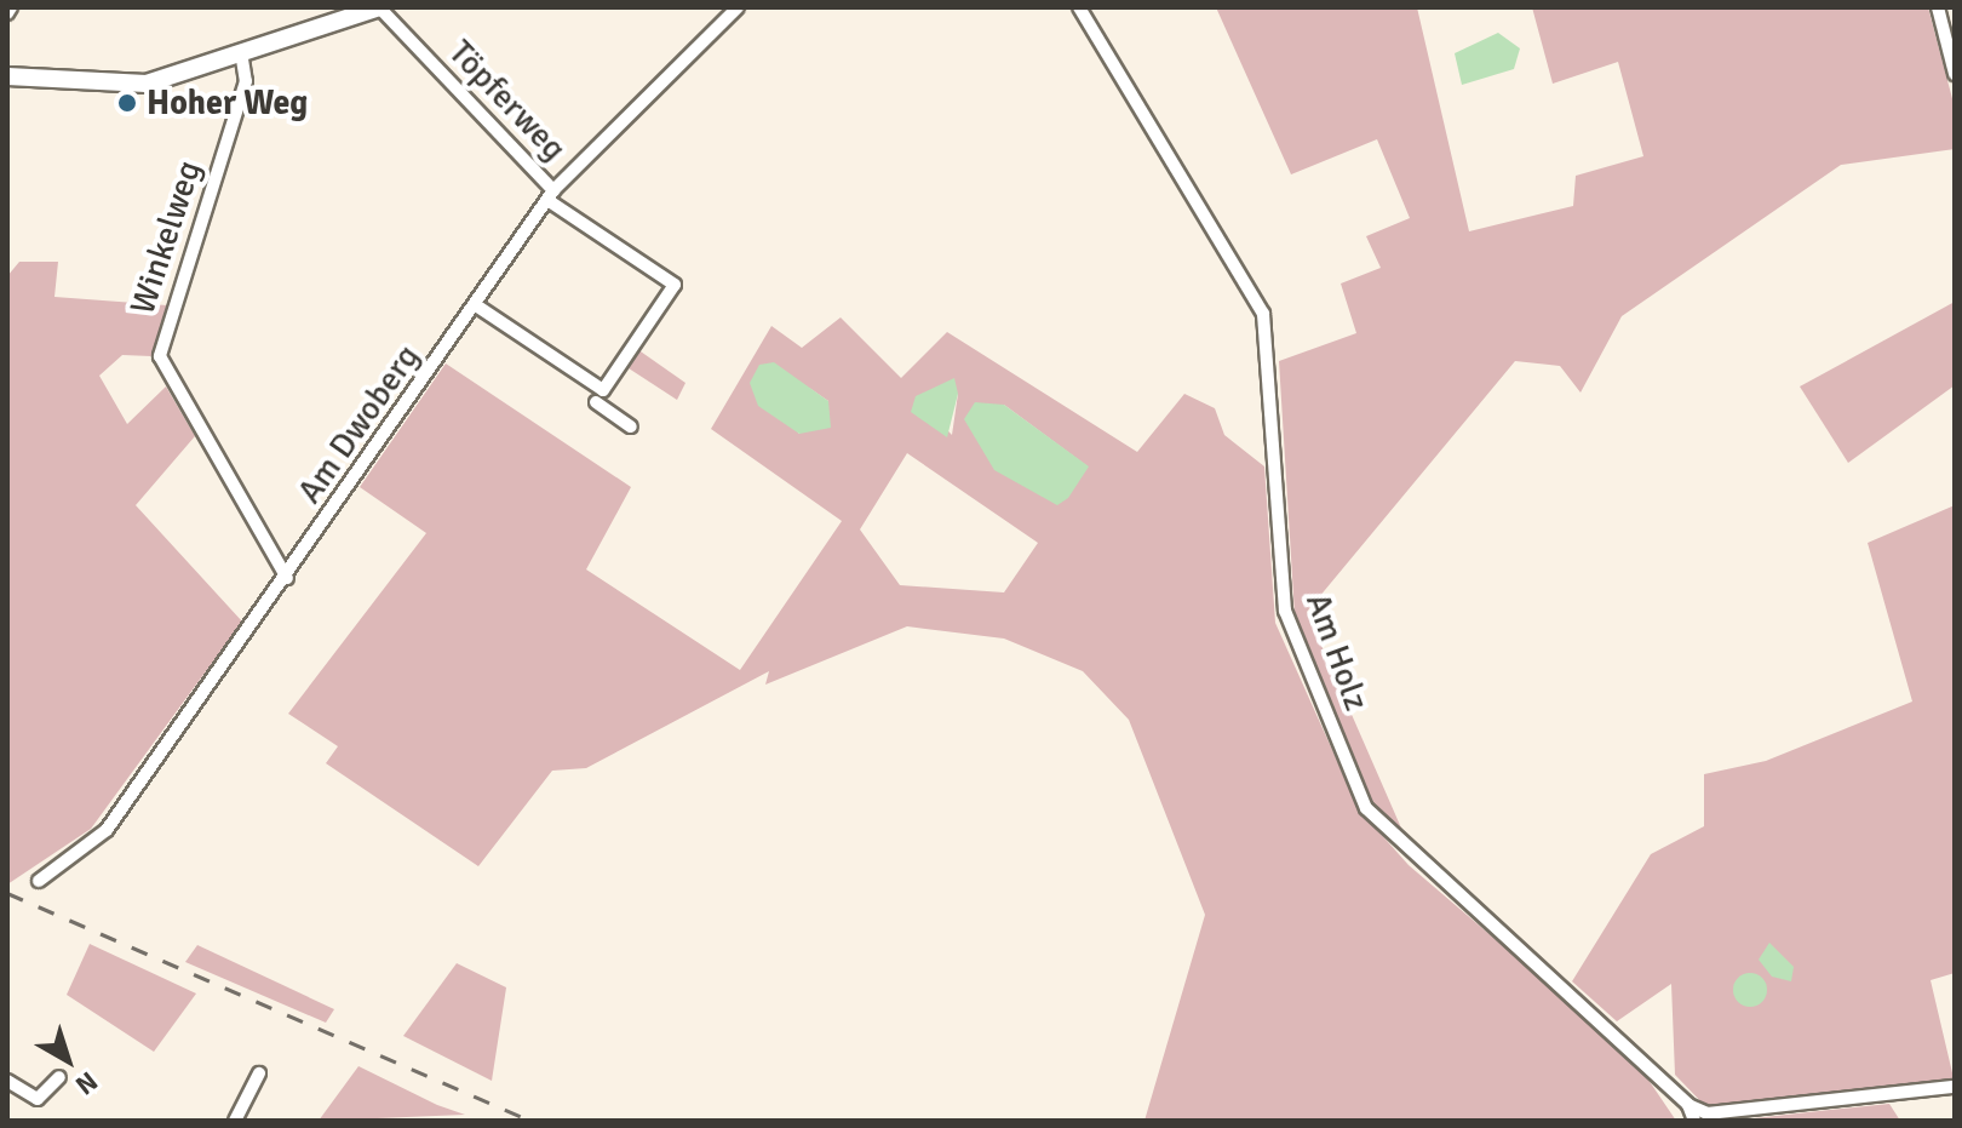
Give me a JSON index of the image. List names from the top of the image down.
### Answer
{
  "streets": {
    "street": [
      "Töpferweg",
      "Winkelweg",
      "Am Dwoberg",
      "Am Holz"
    ]
  },
  "crossings": [
    ["Töpferweg", "Am Dwoberg"],
    ["Winkelweg", "Am Dwoberg"]
  ],
  "places": ["Hoher Weg"],
  "north": "bottom right"
}
